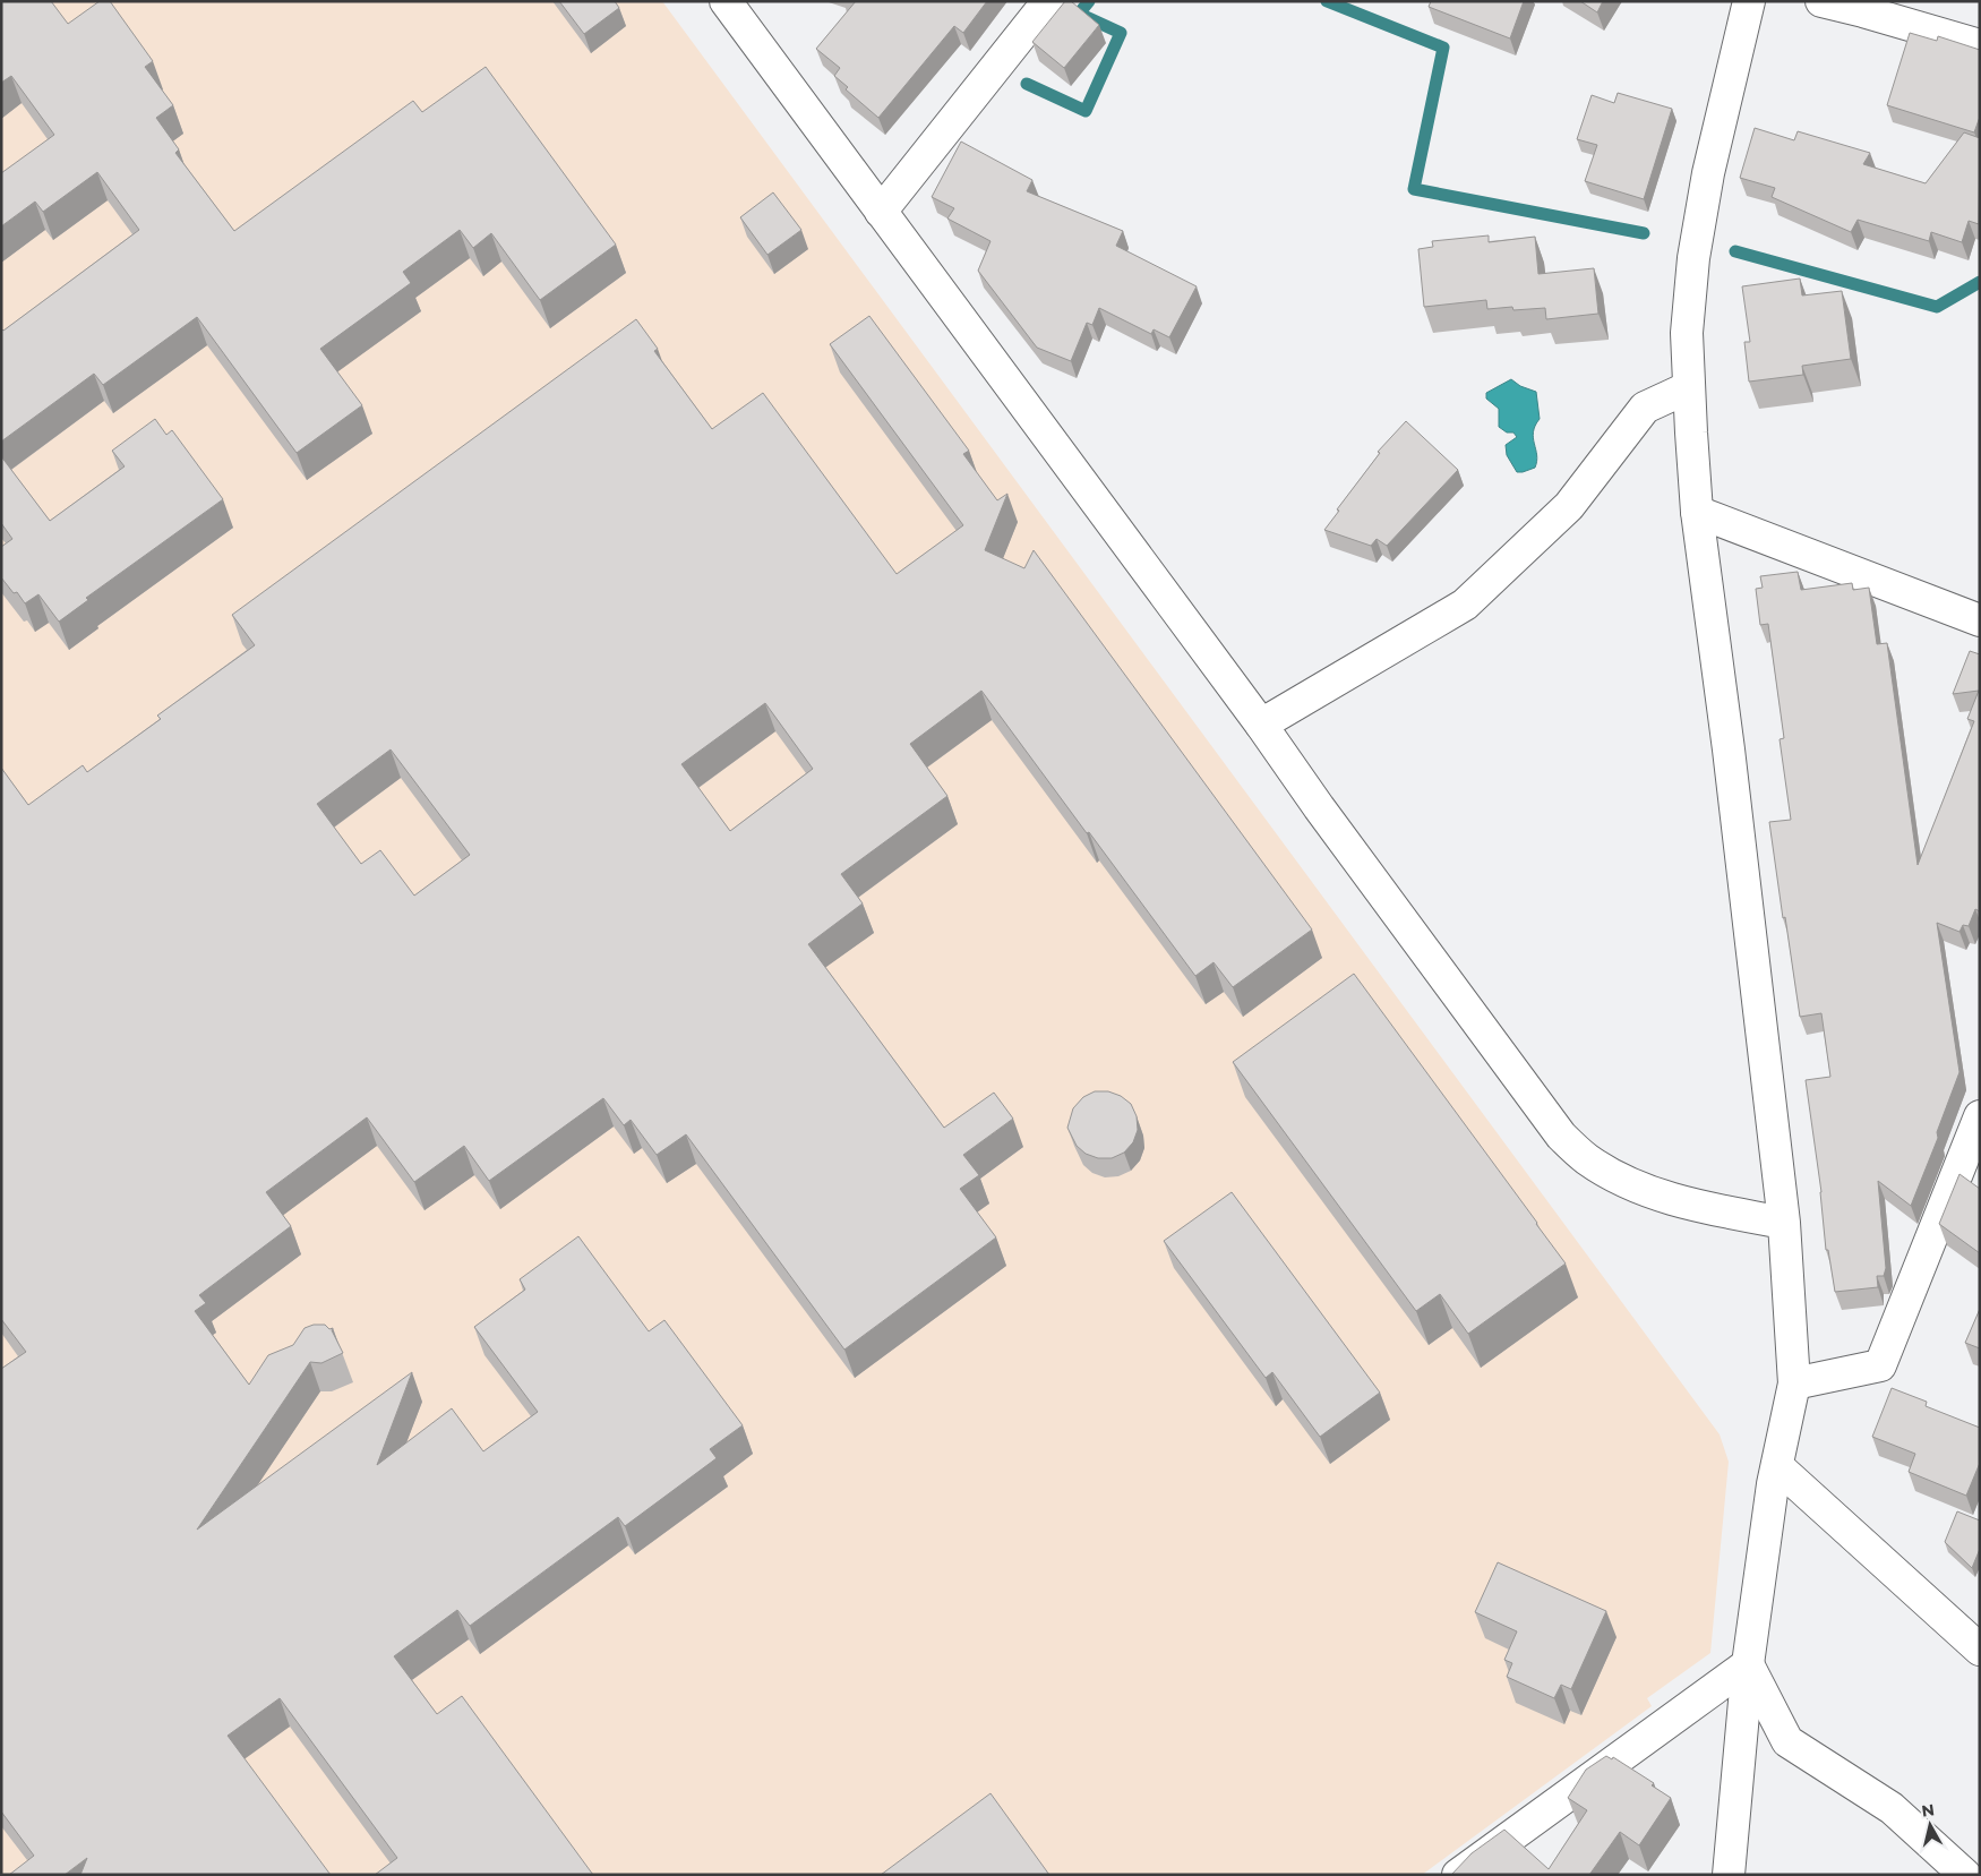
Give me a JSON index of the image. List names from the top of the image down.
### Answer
{
  "north": "top"
}
